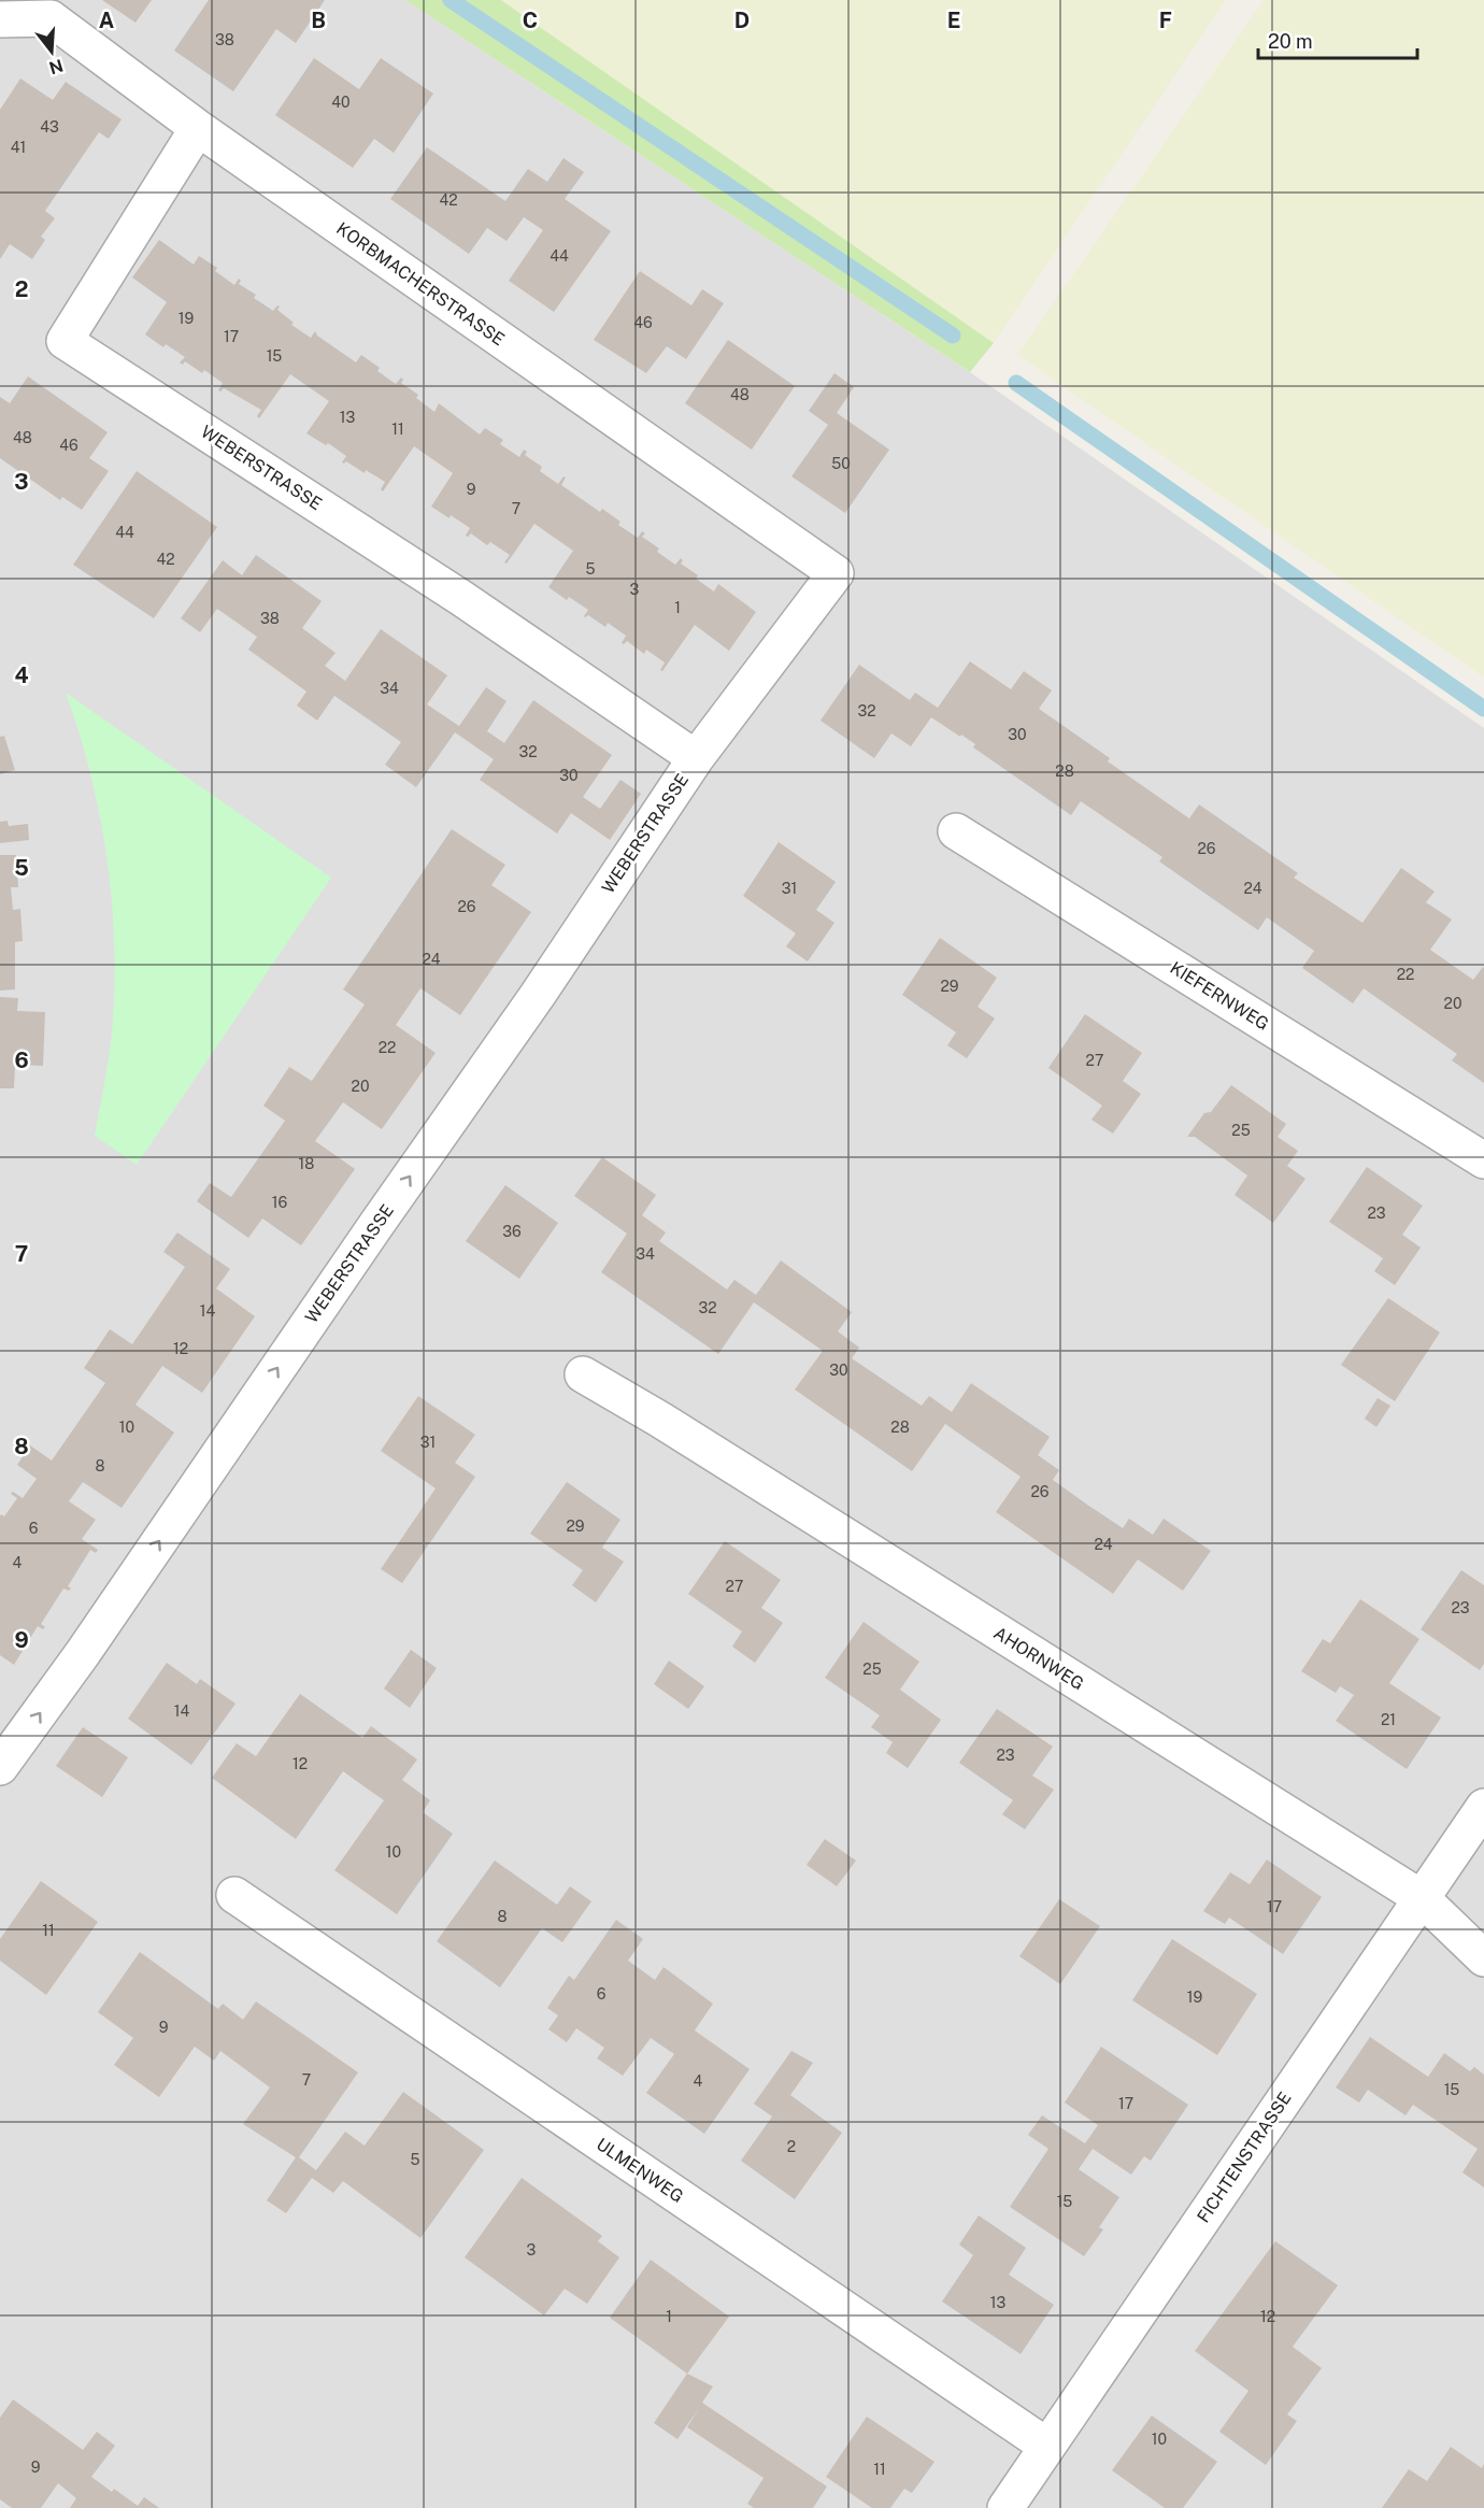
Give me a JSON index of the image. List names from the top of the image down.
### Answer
{
  "streets": {
    "street": [
      "KORBMACHERSTRASSE",
      "WEBERSTRASSE",
      "KIEFERNWEG",
      "AHORNWEG",
      "FICHTENSTRASSE",
      "ULMENWEG"
    ]
  },
  "crossings": [
    ["KORBMACHERSTRASSE", "WEBERSTRASSE"],
    ["AHORNWEG", "FICHTENSTRASSE"],
    ["FICHTENSTRASSE", "ULMENWEG"]
  ],
  "one_way": ["WEBERSTRASSE"],
  "house_numbers": [
    "38",
    "40",
    "43",
    "41",
    "42",
    "44",
    "19",
    "46",
    "17",
    "15",
    "48",
    "13",
    "11",
    "48",
    "46",
    "50",
    "9",
    "7",
    "44",
    "42",
    "5",
    "3",
    "1",
    "38",
    "34",
    "32",
    "30",
    "32",
    "28",
    "30",
    "26",
    "31",
    "24",
    "26",
    "24",
    "22",
    "29",
    "20",
    "22",
    "27",
    "20",
    "25",
    "18",
    "16",
    "23",
    "36",
    "34",
    "32",
    "14",
    "12",
    "30",
    "10",
    "28",
    "31",
    "8",
    "26",
    "29",
    "6",
    "24",
    "4",
    "27",
    "23",
    "25",
    "14",
    "21",
    "23",
    "12",
    "10",
    "17",
    "8",
    "11",
    "6",
    "19",
    "9",
    "7",
    "4",
    "15",
    "17",
    "2",
    "5",
    "15",
    "3",
    "13",
    "1",
    "12",
    "10",
    "9",
    "11"
  ],
  "scale_bar": "20 m",
  "north": "bottom",
  "grid": {
    "columns": [
      "A",
      "B",
      "C",
      "D",
      "E",
      "F"
    ],
    "rows": [
      "2",
      "3",
      "4",
      "5",
      "6",
      "7",
      "8",
      "9"
    ]
  }
}
